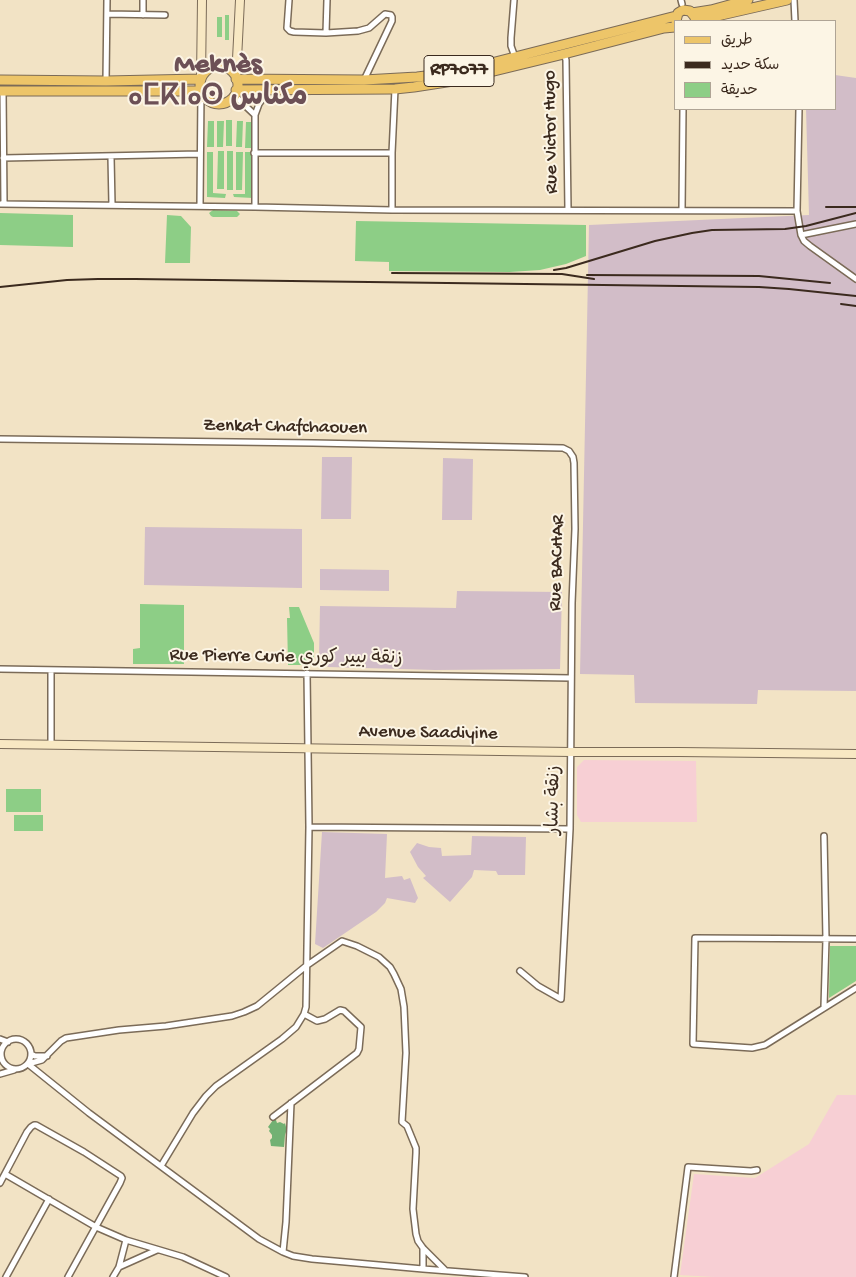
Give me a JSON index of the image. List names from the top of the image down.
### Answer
{
  "streets": {
    "main road": ["RP7077", "Avenue Saadiyine"],
    "street": [
      "Rue Victor Hugo",
      "Zenkat Chafchaouen",
      "Rue BACHAR",
      "Rue Pierre Curie زنقة بيير كوري",
      "زنقة بشار"
    ]
  },
  "crossings": [
    ["RP7077", "Rue Victor Hugo"],
    ["Zenkat Chafchaouen", "Rue BACHAR"],
    ["Rue BACHAR", "Rue Pierre Curie زنقة بيير كوري"],
    ["Rue BACHAR", "زنقة بشار"],
    ["Rue Pierre Curie زنقة بيير كوري", "زنقة بشار"],
    ["Avenue Saadiyine", "زنقة بشار"]
  ],
  "districts": ["Meknès ⴰⵎⴽⵏⴰⵙ مكناس"],
  "legend": ["طريق", "سكة حديد", "حديقة"]
}
